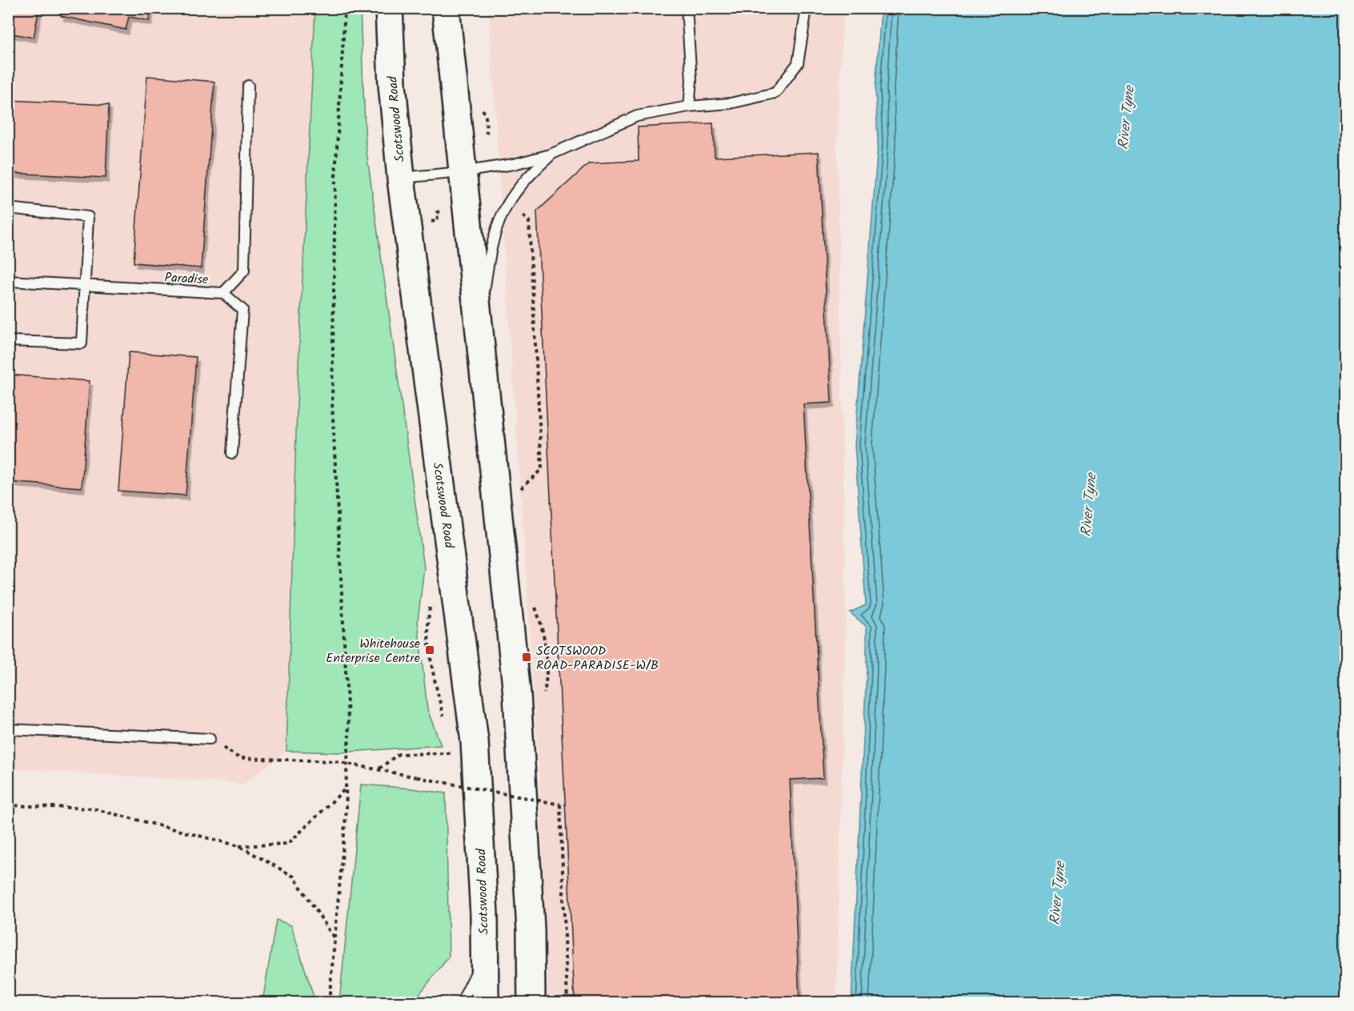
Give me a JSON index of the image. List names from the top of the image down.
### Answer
{
  "streets": {
    "main road": ["Scotswood Road"],
    "lane": ["Paradise"]
  },
  "water": ["River Tyne"],
  "places": {
    "transit": ["Whitehouse Enterprise Centre", "SCOTSWOOD ROAD-PARADISE-W/B"]
  }
}
